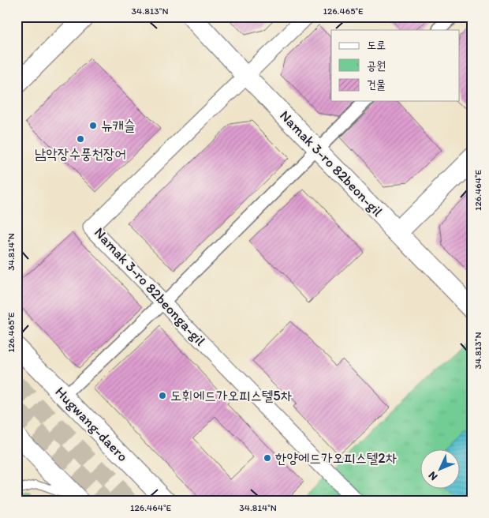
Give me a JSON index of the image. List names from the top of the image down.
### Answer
{
  "streets": {
    "street": ["Namak 3-ro 82beon-gil", "Namak 3-ro 82beonga-gil", "Hugwang-daero"]
  },
  "crossings": [
    ["Namak 3-ro 82beon-gil", "Namak 3-ro 82beonga-gil"]
  ],
  "places": [
    "뉴캐슬",
    "남악장수풍천장어",
    "도휘에드가오피스텔5차",
    "한양에드가오피스텔2차"
  ],
  "legend": ["도로", "공원", "건물"],
  "north": "bottom left",
  "coordinates": [
    "34.813°N",
    "126.465°E",
    "126.464°E",
    "34.814°N"
  ]
}
